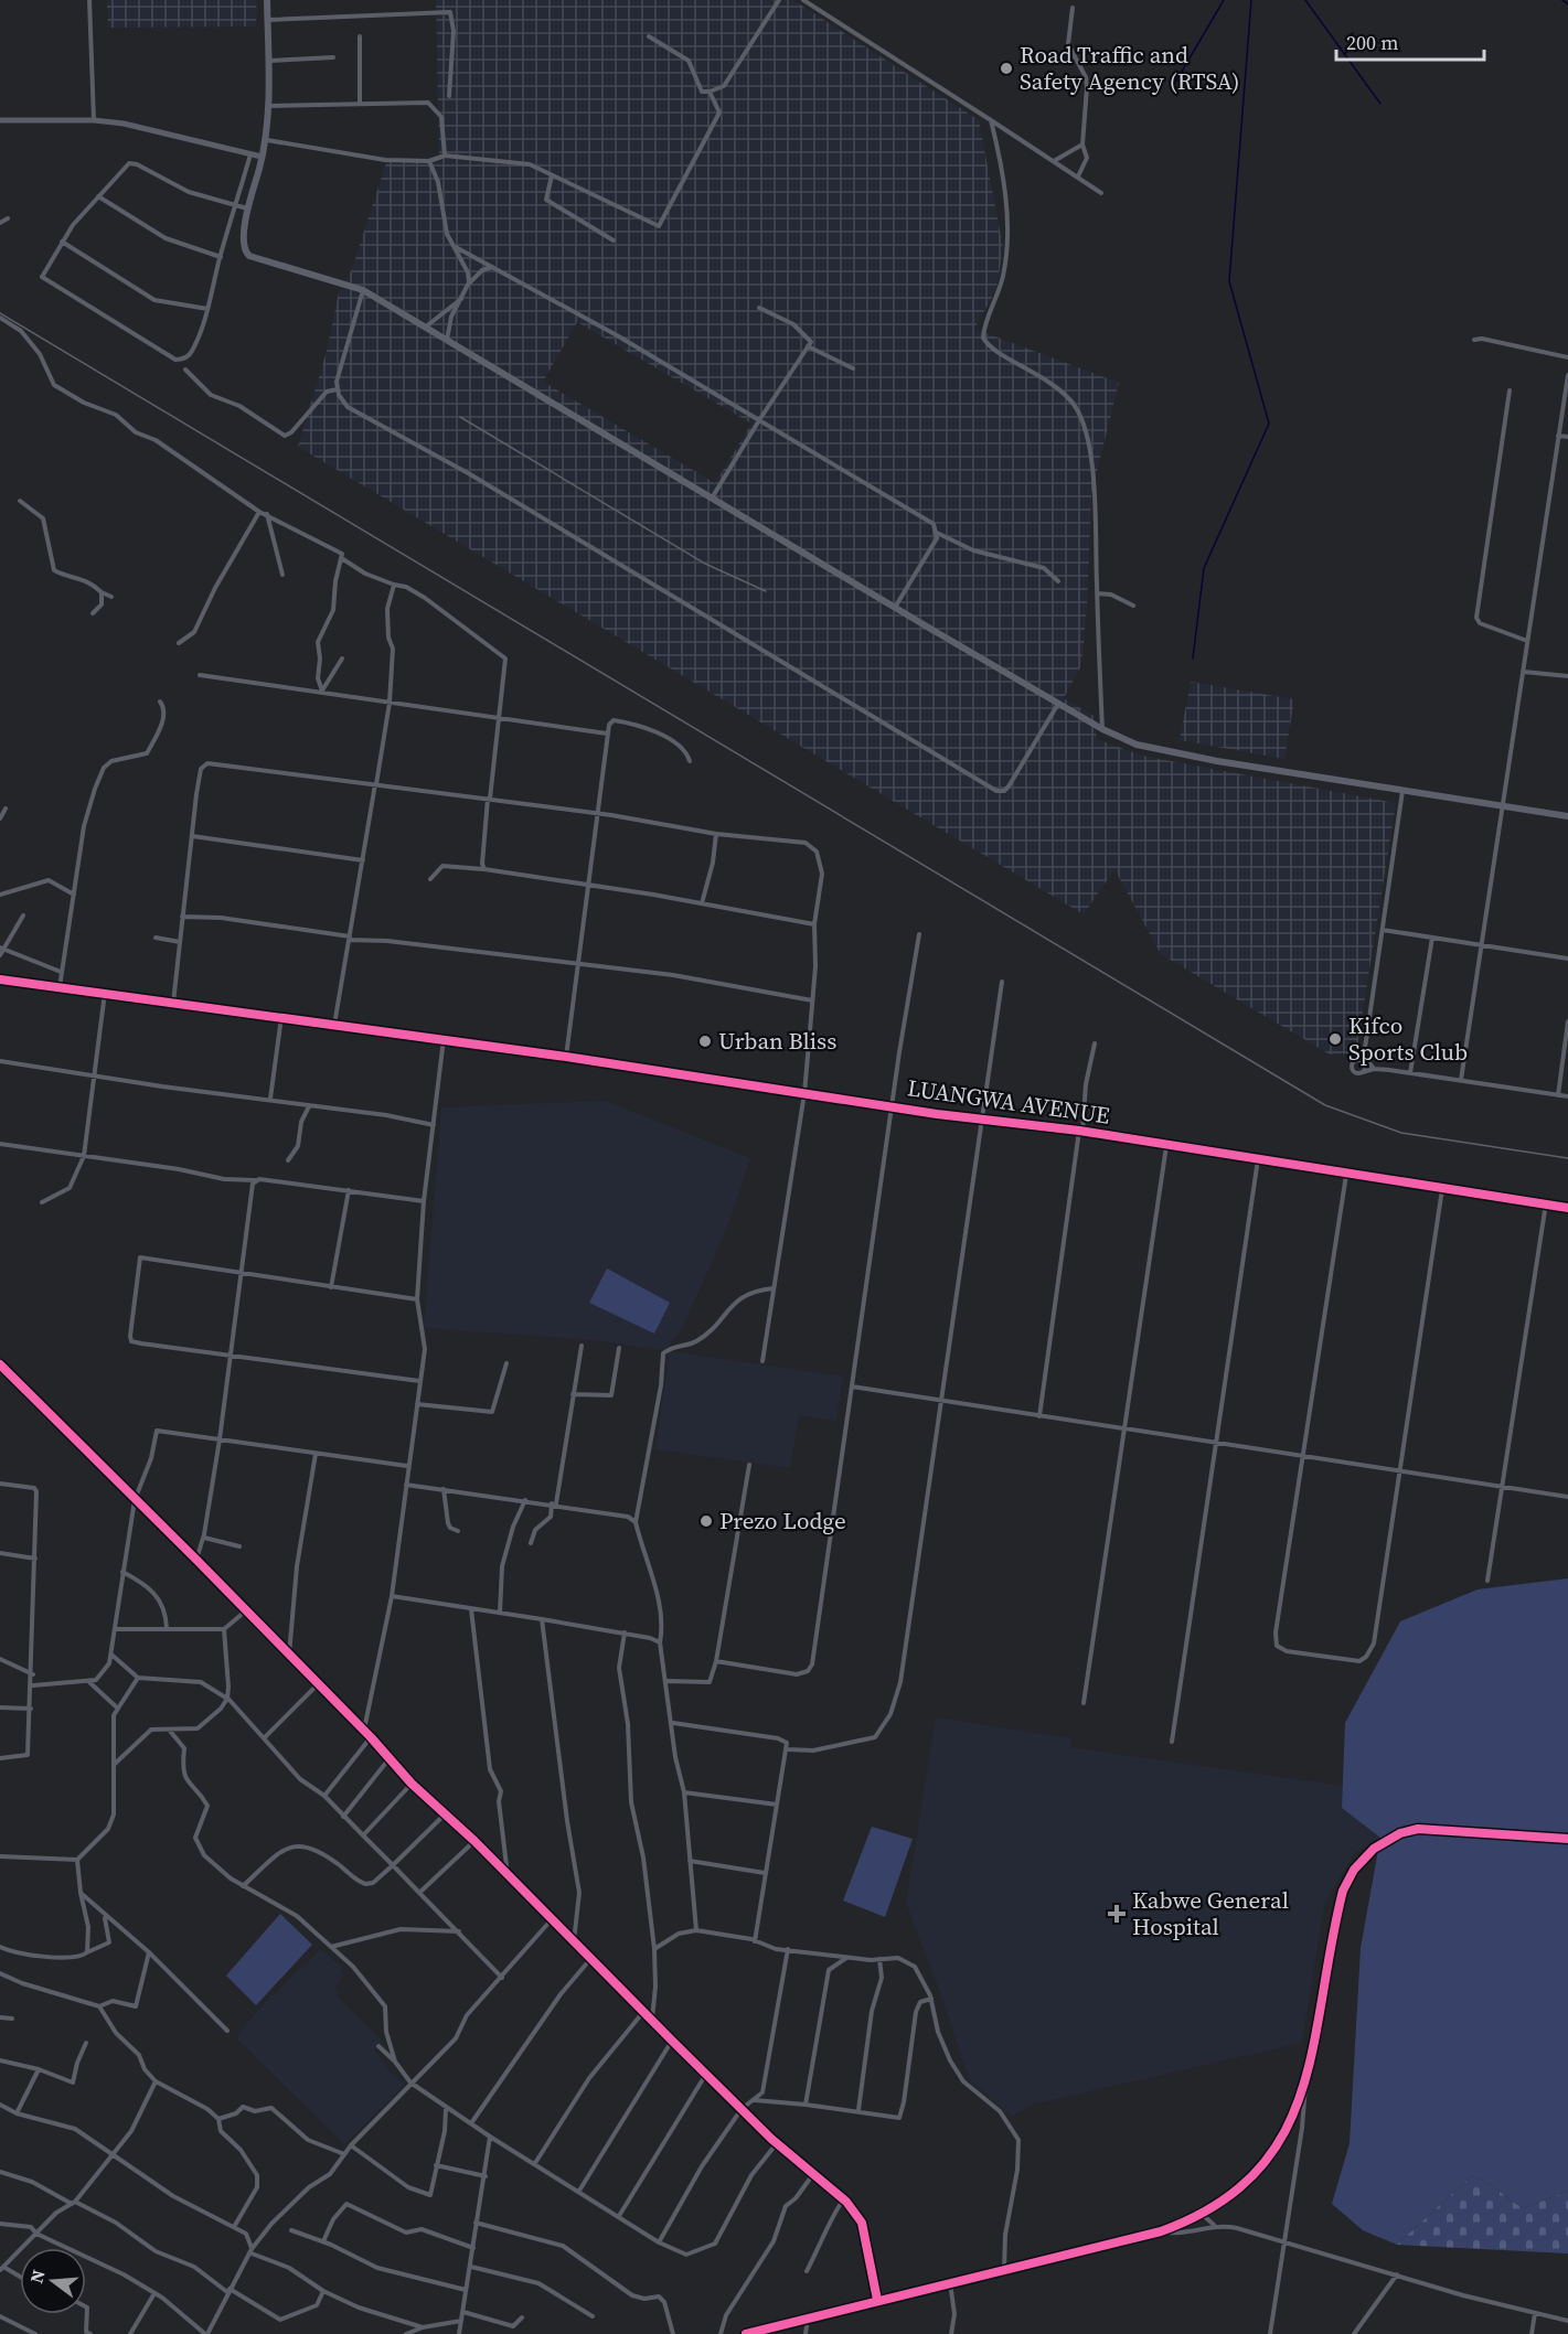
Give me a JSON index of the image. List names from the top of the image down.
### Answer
{
  "streets": {
    "street": ["LUANGWA AVENUE"]
  },
  "places": {
    "other": [
      "Road Traffic and Safety Agency (RTSA)",
      "Kifco Sports Club",
      "Urban Bliss",
      "Prezo Lodge"
    ],
    "health": ["Kabwe General Hospital"]
  },
  "scale_bar": "200 m",
  "north": "left"
}
